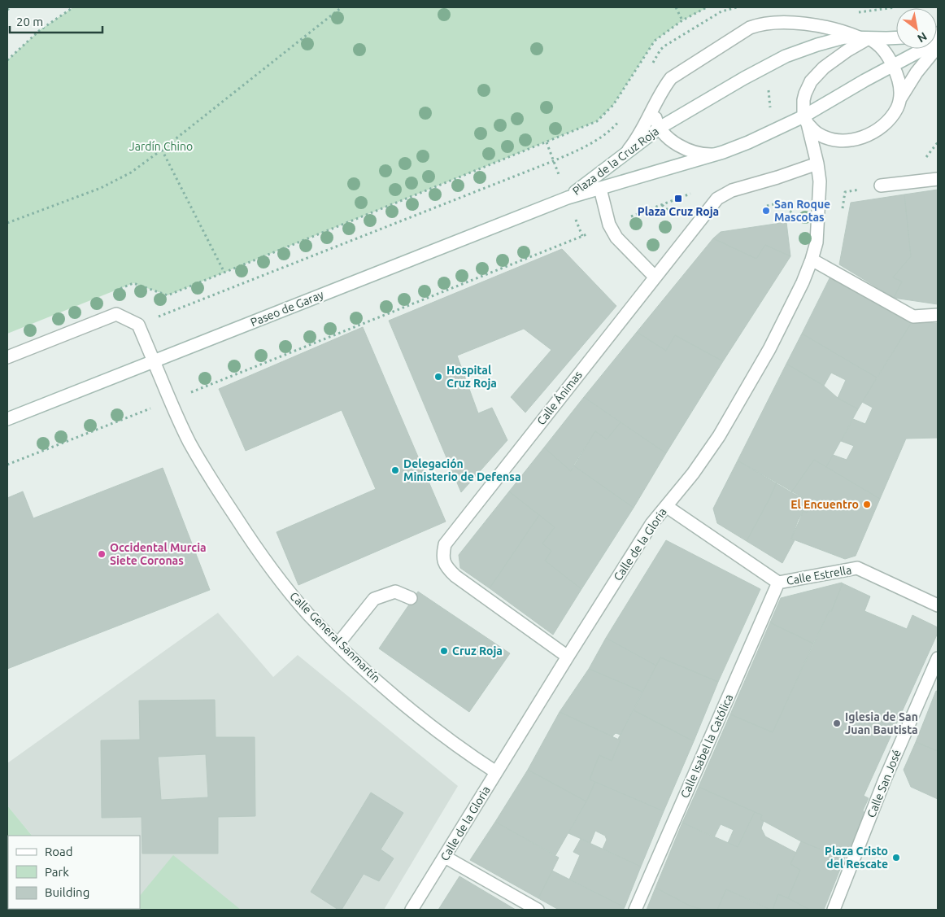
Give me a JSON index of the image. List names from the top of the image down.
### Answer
{
  "streets": {
    "street": [
      "Plaza de la Cruz Roja",
      "Paseo de Garay",
      "Calle Ánimas",
      "Calle de la Gloria",
      "Calle Estrella",
      "Calle General Sanmartín",
      "Calle Isabel la Católica",
      "Calle San José"
    ]
  },
  "crossings": [
    ["Plaza de la Cruz Roja", "Paseo de Garay"],
    ["Plaza de la Cruz Roja", "Calle Ánimas"],
    ["Plaza de la Cruz Roja", "Calle de la Gloria"],
    ["Paseo de Garay", "Calle General Sanmartín"],
    ["Calle Ánimas", "Calle de la Gloria"],
    ["Calle de la Gloria", "Calle Estrella"],
    ["Calle de la Gloria", "Calle General Sanmartín"],
    ["Calle Estrella", "Calle Isabel la Católica"]
  ],
  "parks": ["Jardín Chino"],
  "places": {
    "transit": ["Plaza Cruz Roja"],
    "other": [
      "San Roque Mascotas",
      "Hospital Cruz Roja",
      "Delegación Ministerio de Defensa",
      "El Encuentro",
      "Occidental Murcia Siete Coronas",
      "Cruz Roja",
      "Iglesia de San Juan Bautista",
      "Plaza Cristo del Rescate"
    ]
  },
  "legend": ["Road", "Park", "Building"],
  "scale_bar": "20 m",
  "north": "bottom right"
}
